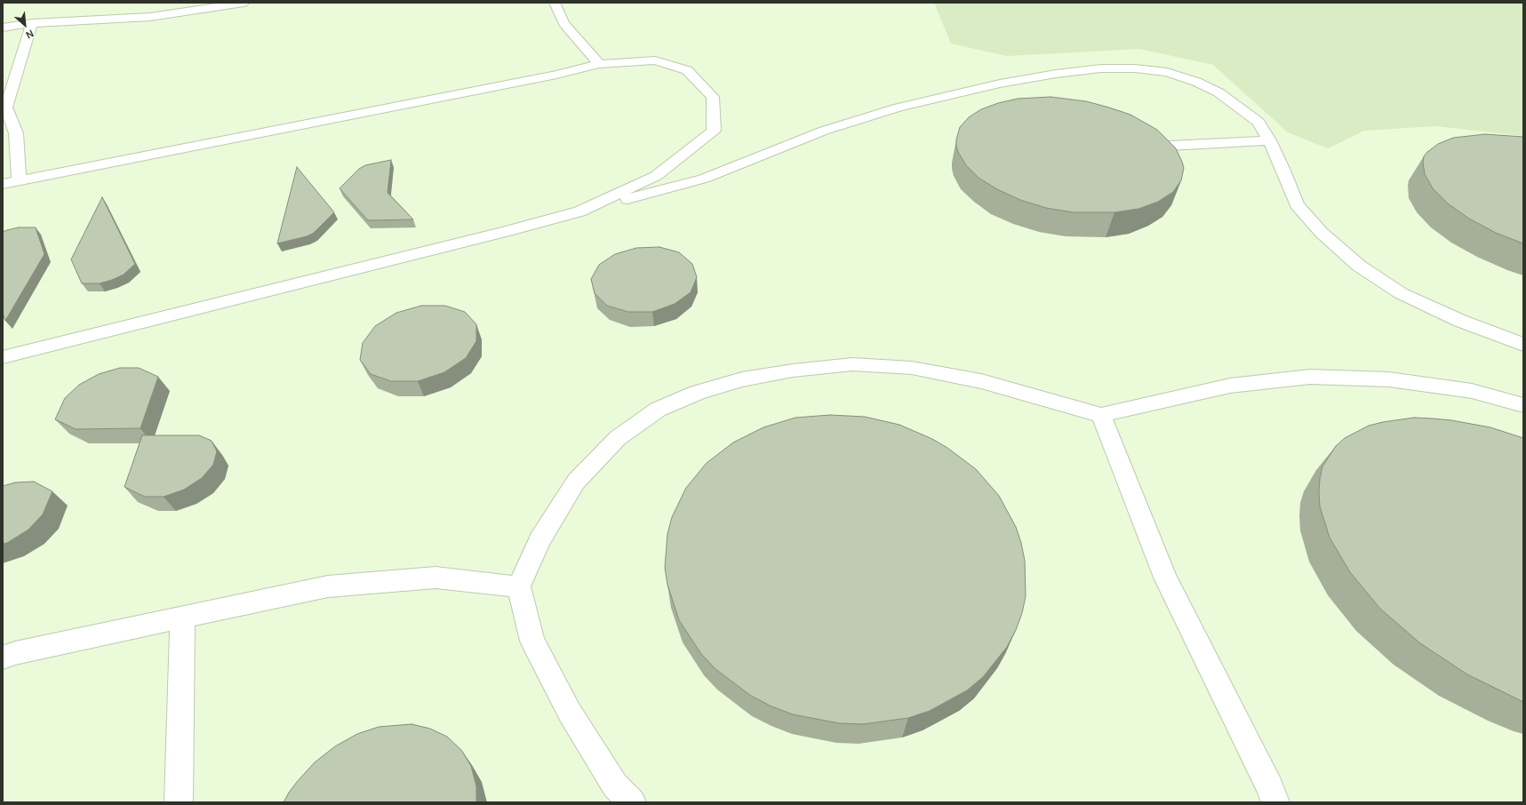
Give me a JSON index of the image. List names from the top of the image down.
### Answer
{
  "north": "bottom right"
}
